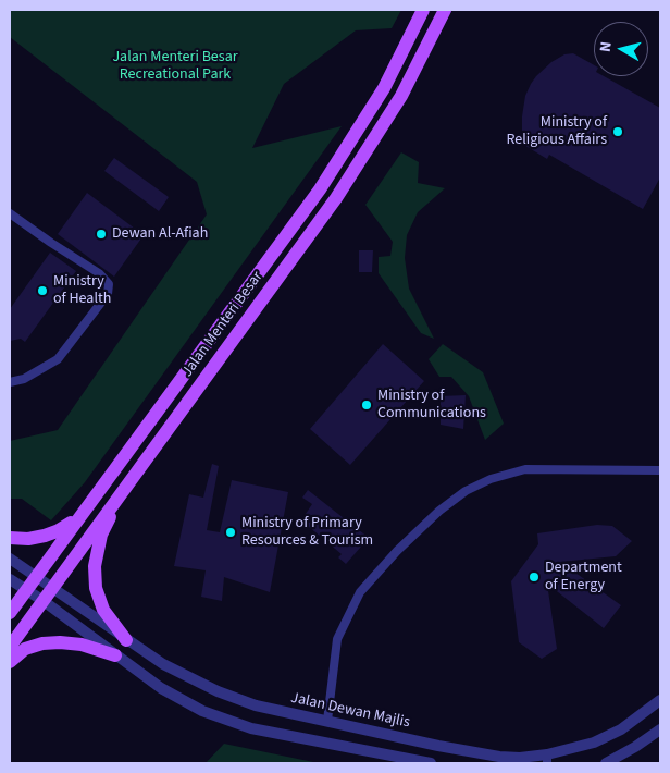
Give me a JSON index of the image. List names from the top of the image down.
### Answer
{
  "streets": {
    "main road": ["Jalan Menteri Besar"],
    "street": ["Jalan Dewan Majlis"]
  },
  "crossings": [
    ["Jalan Menteri Besar", "Jalan Dewan Majlis"]
  ],
  "parks": ["Jalan Menteri Besar Recreational Park"],
  "places": [
    "Ministry of Religious Affairs",
    "Dewan Al-Afiah",
    "Ministry of Health",
    "Ministry of Communications",
    "Ministry of Primary Resources & Tourism",
    "Department of Energy"
  ],
  "north": "left"
}
